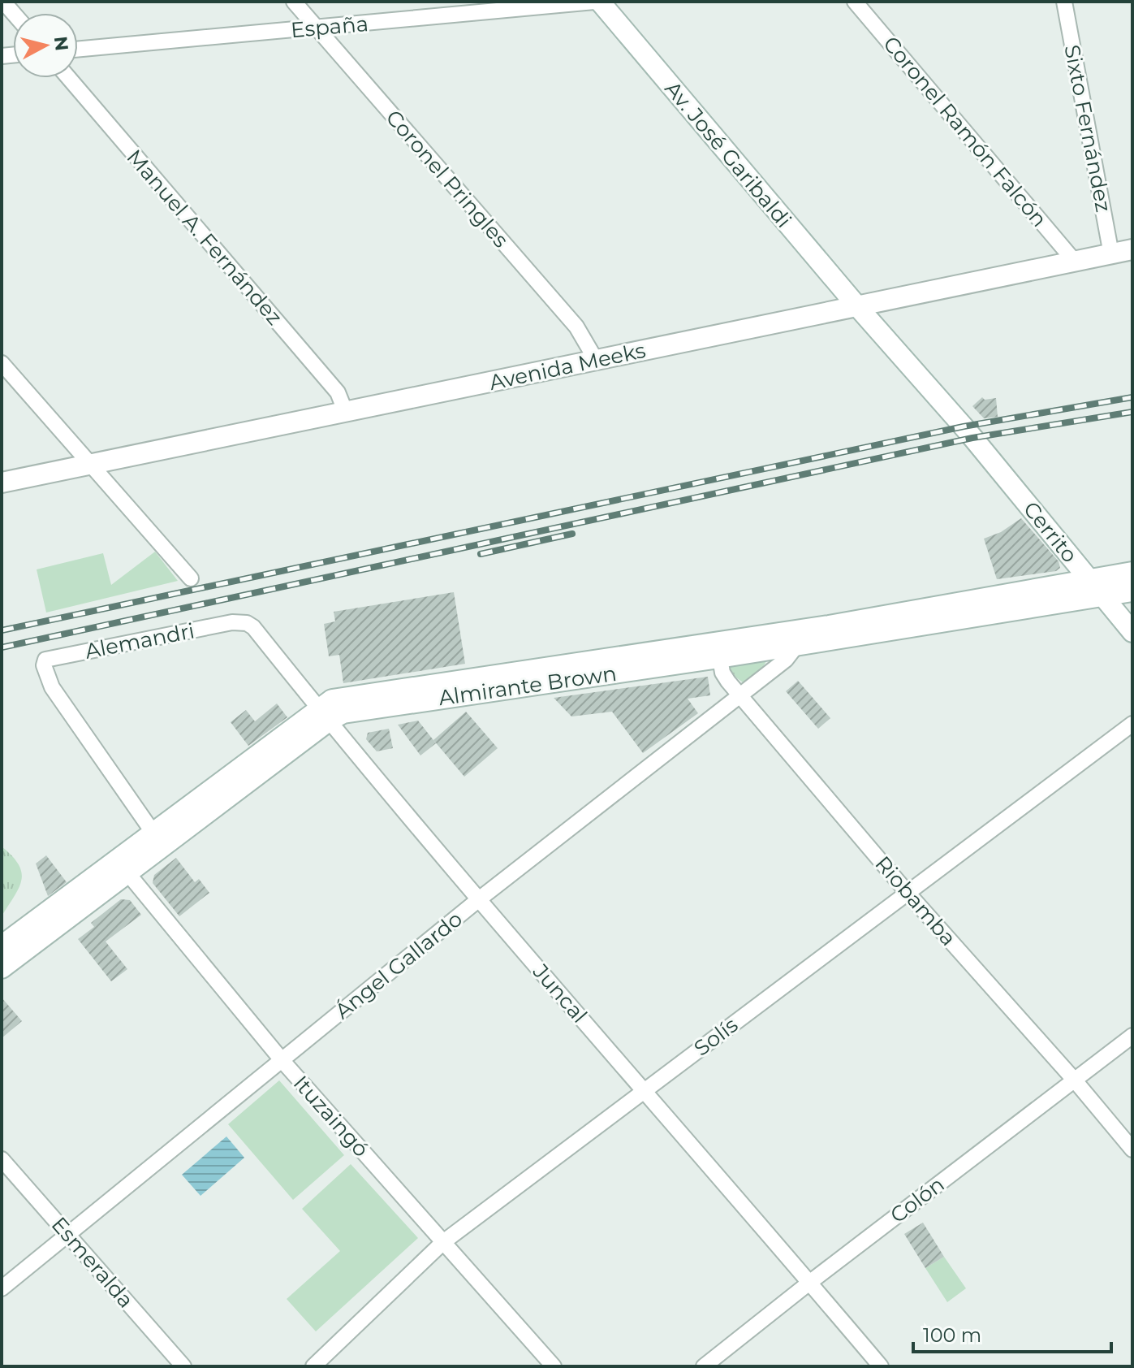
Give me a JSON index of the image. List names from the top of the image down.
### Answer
{
  "streets": {
    "main road": [
      "Av. José Garibaldi",
      "Avenida Meeks",
      "Cerrito",
      "Almirante Brown"
    ],
    "street": [
      "España",
      "Sixto Fernández",
      "Coronel Ramón Falcón",
      "Coronel Pringles",
      "Manuel A. Fernández",
      "Alemandri",
      "Riobamba",
      "Ángel Gallardo",
      "Juncal",
      "Solís",
      "Ituzaingó",
      "Colón",
      "Esmeralda"
    ]
  },
  "crossings": [
    ["España", "Coronel Pringles"],
    ["Sixto Fernández", "Avenida Meeks"],
    ["Coronel Ramón Falcón", "Avenida Meeks"],
    ["Av. José Garibaldi", "Avenida Meeks"],
    ["Av. José Garibaldi", "Cerrito"],
    ["Coronel Pringles", "Avenida Meeks"],
    ["Manuel A. Fernández", "Avenida Meeks"],
    ["Cerrito", "Almirante Brown"],
    ["Alemandri", "Almirante Brown"],
    ["Alemandri", "Juncal"],
    ["Almirante Brown", "Riobamba"],
    ["Almirante Brown", "Ángel Gallardo"],
    ["Almirante Brown", "Juncal"],
    ["Almirante Brown", "Ituzaingó"],
    ["Riobamba", "Ángel Gallardo"],
    ["Riobamba", "Solís"],
    ["Riobamba", "Colón"],
    ["Ángel Gallardo", "Juncal"],
    ["Ángel Gallardo", "Ituzaingó"],
    ["Ángel Gallardo", "Esmeralda"],
    ["Juncal", "Solís"],
    ["Juncal", "Colón"],
    ["Solís", "Ituzaingó"]
  ],
  "scale_bar": "100 m",
  "north": "right"
}
